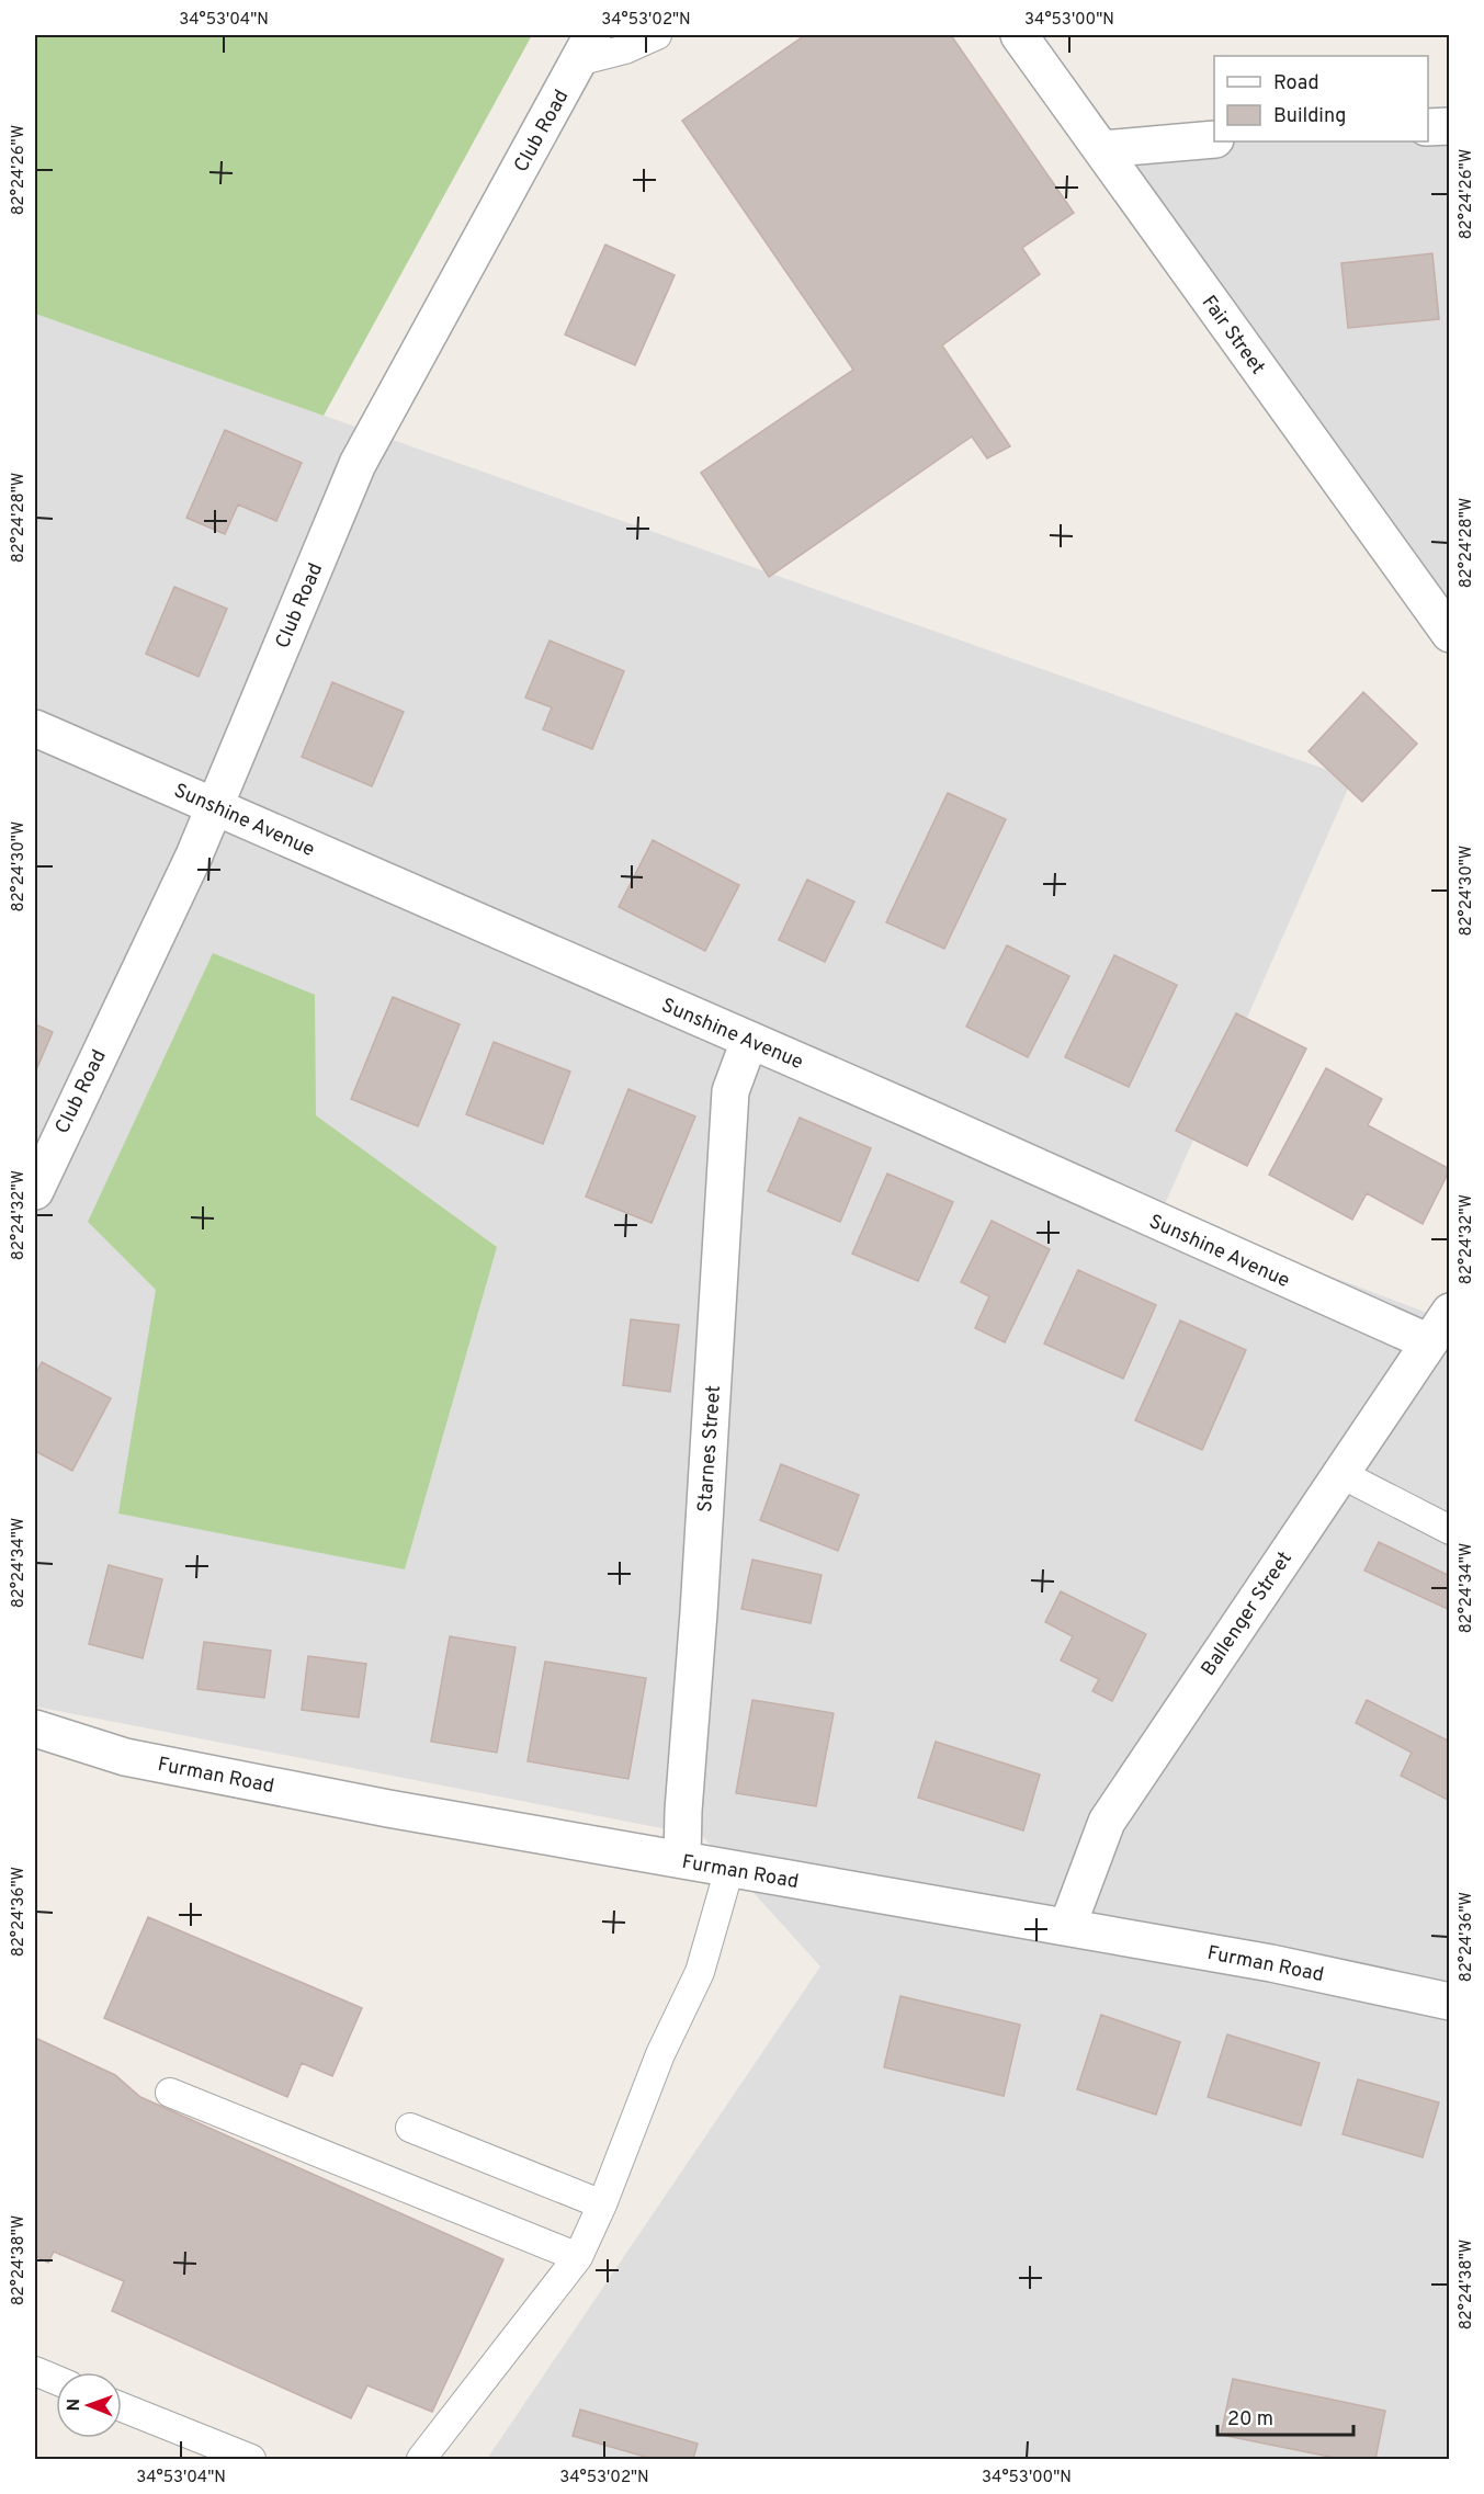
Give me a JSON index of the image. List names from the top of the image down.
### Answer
{
  "streets": {
    "street": [
      "Club Road",
      "Fair Street",
      "Sunshine Avenue",
      "Starnes Street",
      "Ballenger Street",
      "Furman Road"
    ]
  },
  "crossings": [
    ["Club Road", "Sunshine Avenue"],
    ["Sunshine Avenue", "Starnes Street"],
    ["Sunshine Avenue", "Ballenger Street"],
    ["Starnes Street", "Furman Road"],
    ["Ballenger Street", "Furman Road"]
  ],
  "legend": ["Road", "Building"],
  "scale_bar": "20 m",
  "north": "left",
  "coordinates": [
    "34°53'04\"N",
    "34°53'02\"N",
    "34°53'00\"N",
    "82°24'26\"W",
    "82°24'28\"W",
    "82°24'30\"W",
    "82°24'32\"W",
    "82°24'34\"W",
    "82°24'36\"W",
    "82°24'38\"W"
  ]
}
